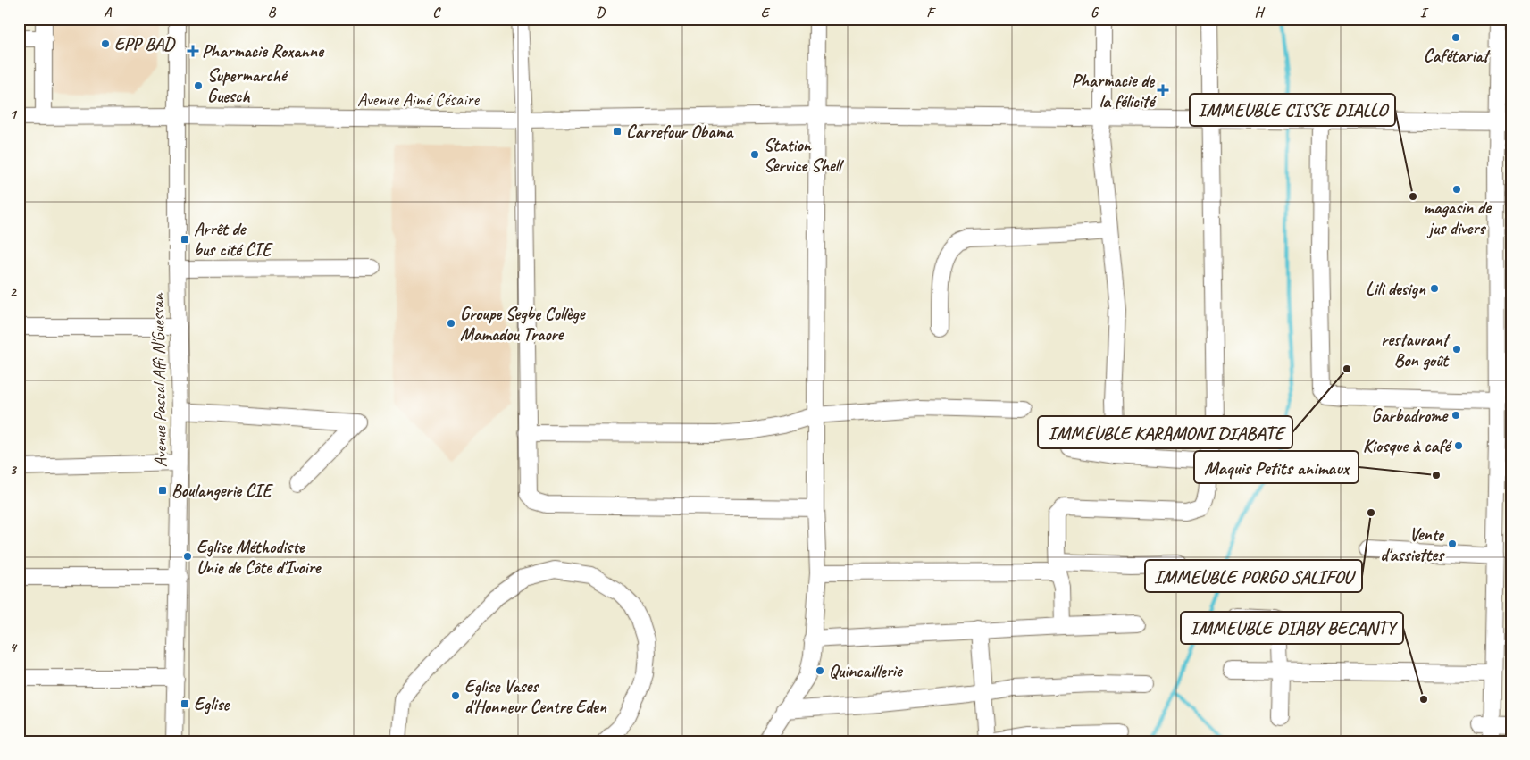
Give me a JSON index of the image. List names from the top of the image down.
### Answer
{
  "streets": {
    "street": ["Avenue Aimé Césaire", "Avenue Pascal Affi N'Guessan"]
  },
  "crossings": [
    ["Avenue Aimé Césaire", "Avenue Pascal Affi N'Guessan"]
  ],
  "places": {
    "other": [
      "Cafétariat",
      "EPP BAD",
      "Supermarché Guesch",
      "Station Service Shell",
      "magasin de jus divers",
      "IMMEUBLE CISSE DIALLO",
      "Lili design",
      "Groupe Segbe Collège Mamadou Traore",
      "restaurant Bon goût",
      "IMMEUBLE KARAMONI DIABATE",
      "Garbadrome",
      "Kiosque à café",
      "Maquis Petits animaux",
      "IMMEUBLE PORGO SALIFOU",
      "Vente d'assiettes",
      "Eglise Méthodiste Unie de Côte d'Ivoire",
      "Quincaillerie",
      "Eglise Vases d'Honneur Centre Eden",
      "IMMEUBLE DIABY BECANTY"
    ],
    "health": ["Pharmacie Roxanne", "Pharmacie de la félicité"],
    "transit": [
      "Carrefour Obama",
      "Arrêt de bus cité CIE",
      "Boulangerie CIE",
      "Eglise"
    ]
  },
  "grid": {
    "columns": [
      "A",
      "B",
      "C",
      "D",
      "E",
      "F",
      "G",
      "H",
      "I"
    ],
    "rows": [
      "1",
      "2",
      "3",
      "4"
    ]
  }
}
